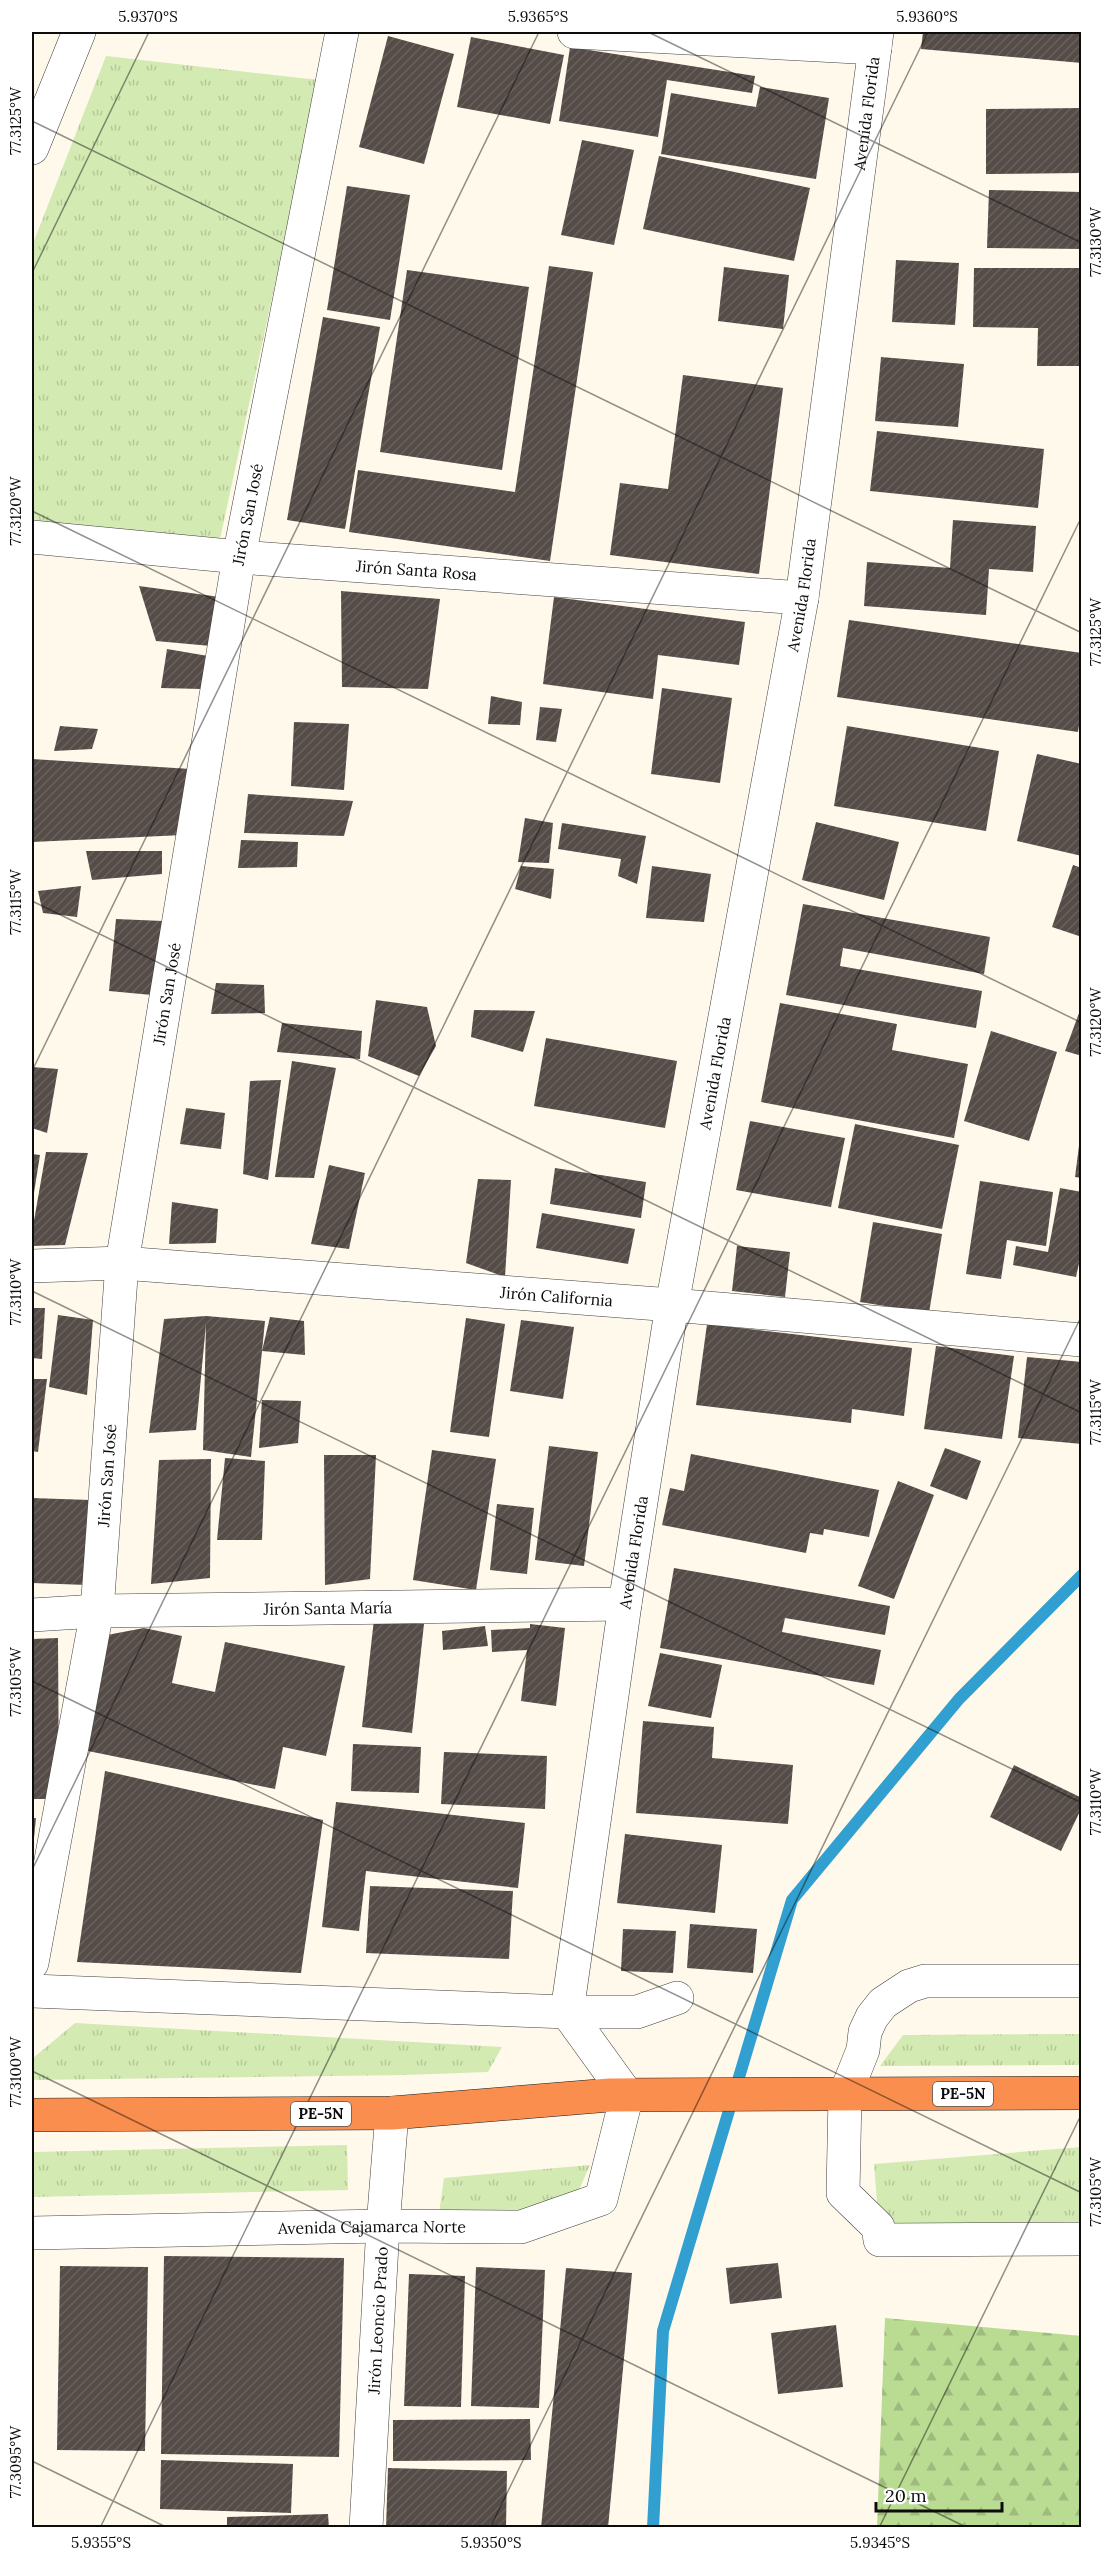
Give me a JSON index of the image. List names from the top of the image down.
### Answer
{
  "streets": {
    "highway": ["PE-5N"],
    "street": [
      "Avenida Florida",
      "Jirón San José",
      "Jirón Santa Rosa",
      "Jirón California",
      "Jirón Santa María",
      "Avenida Cajamarca Norte",
      "Jirón Leoncio Prado"
    ]
  },
  "crossings": [
    ["Avenida Florida", "Jirón Santa Rosa"],
    ["Avenida Florida", "Jirón California"],
    ["Avenida Florida", "Jirón Santa María"],
    ["Jirón San José", "Jirón Santa Rosa"],
    ["Jirón San José", "Jirón California"],
    ["Jirón San José", "Jirón Santa María"],
    ["PE-5N", "Avenida Cajamarca Norte"],
    ["PE-5N", "Jirón Leoncio Prado"],
    ["Avenida Cajamarca Norte", "Jirón Leoncio Prado"]
  ],
  "scale_bar": "20 m",
  "coordinates": [
    "5.9370°S",
    "5.9365°S",
    "5.9360°S",
    "77.3125°W",
    "77.3130°W",
    "77.3120°W",
    "77.3115°W",
    "77.3110°W",
    "77.3105°W",
    "77.3100°W",
    "77.3095°W",
    "5.9355°S",
    "5.9350°S",
    "5.9345°S"
  ]
}
